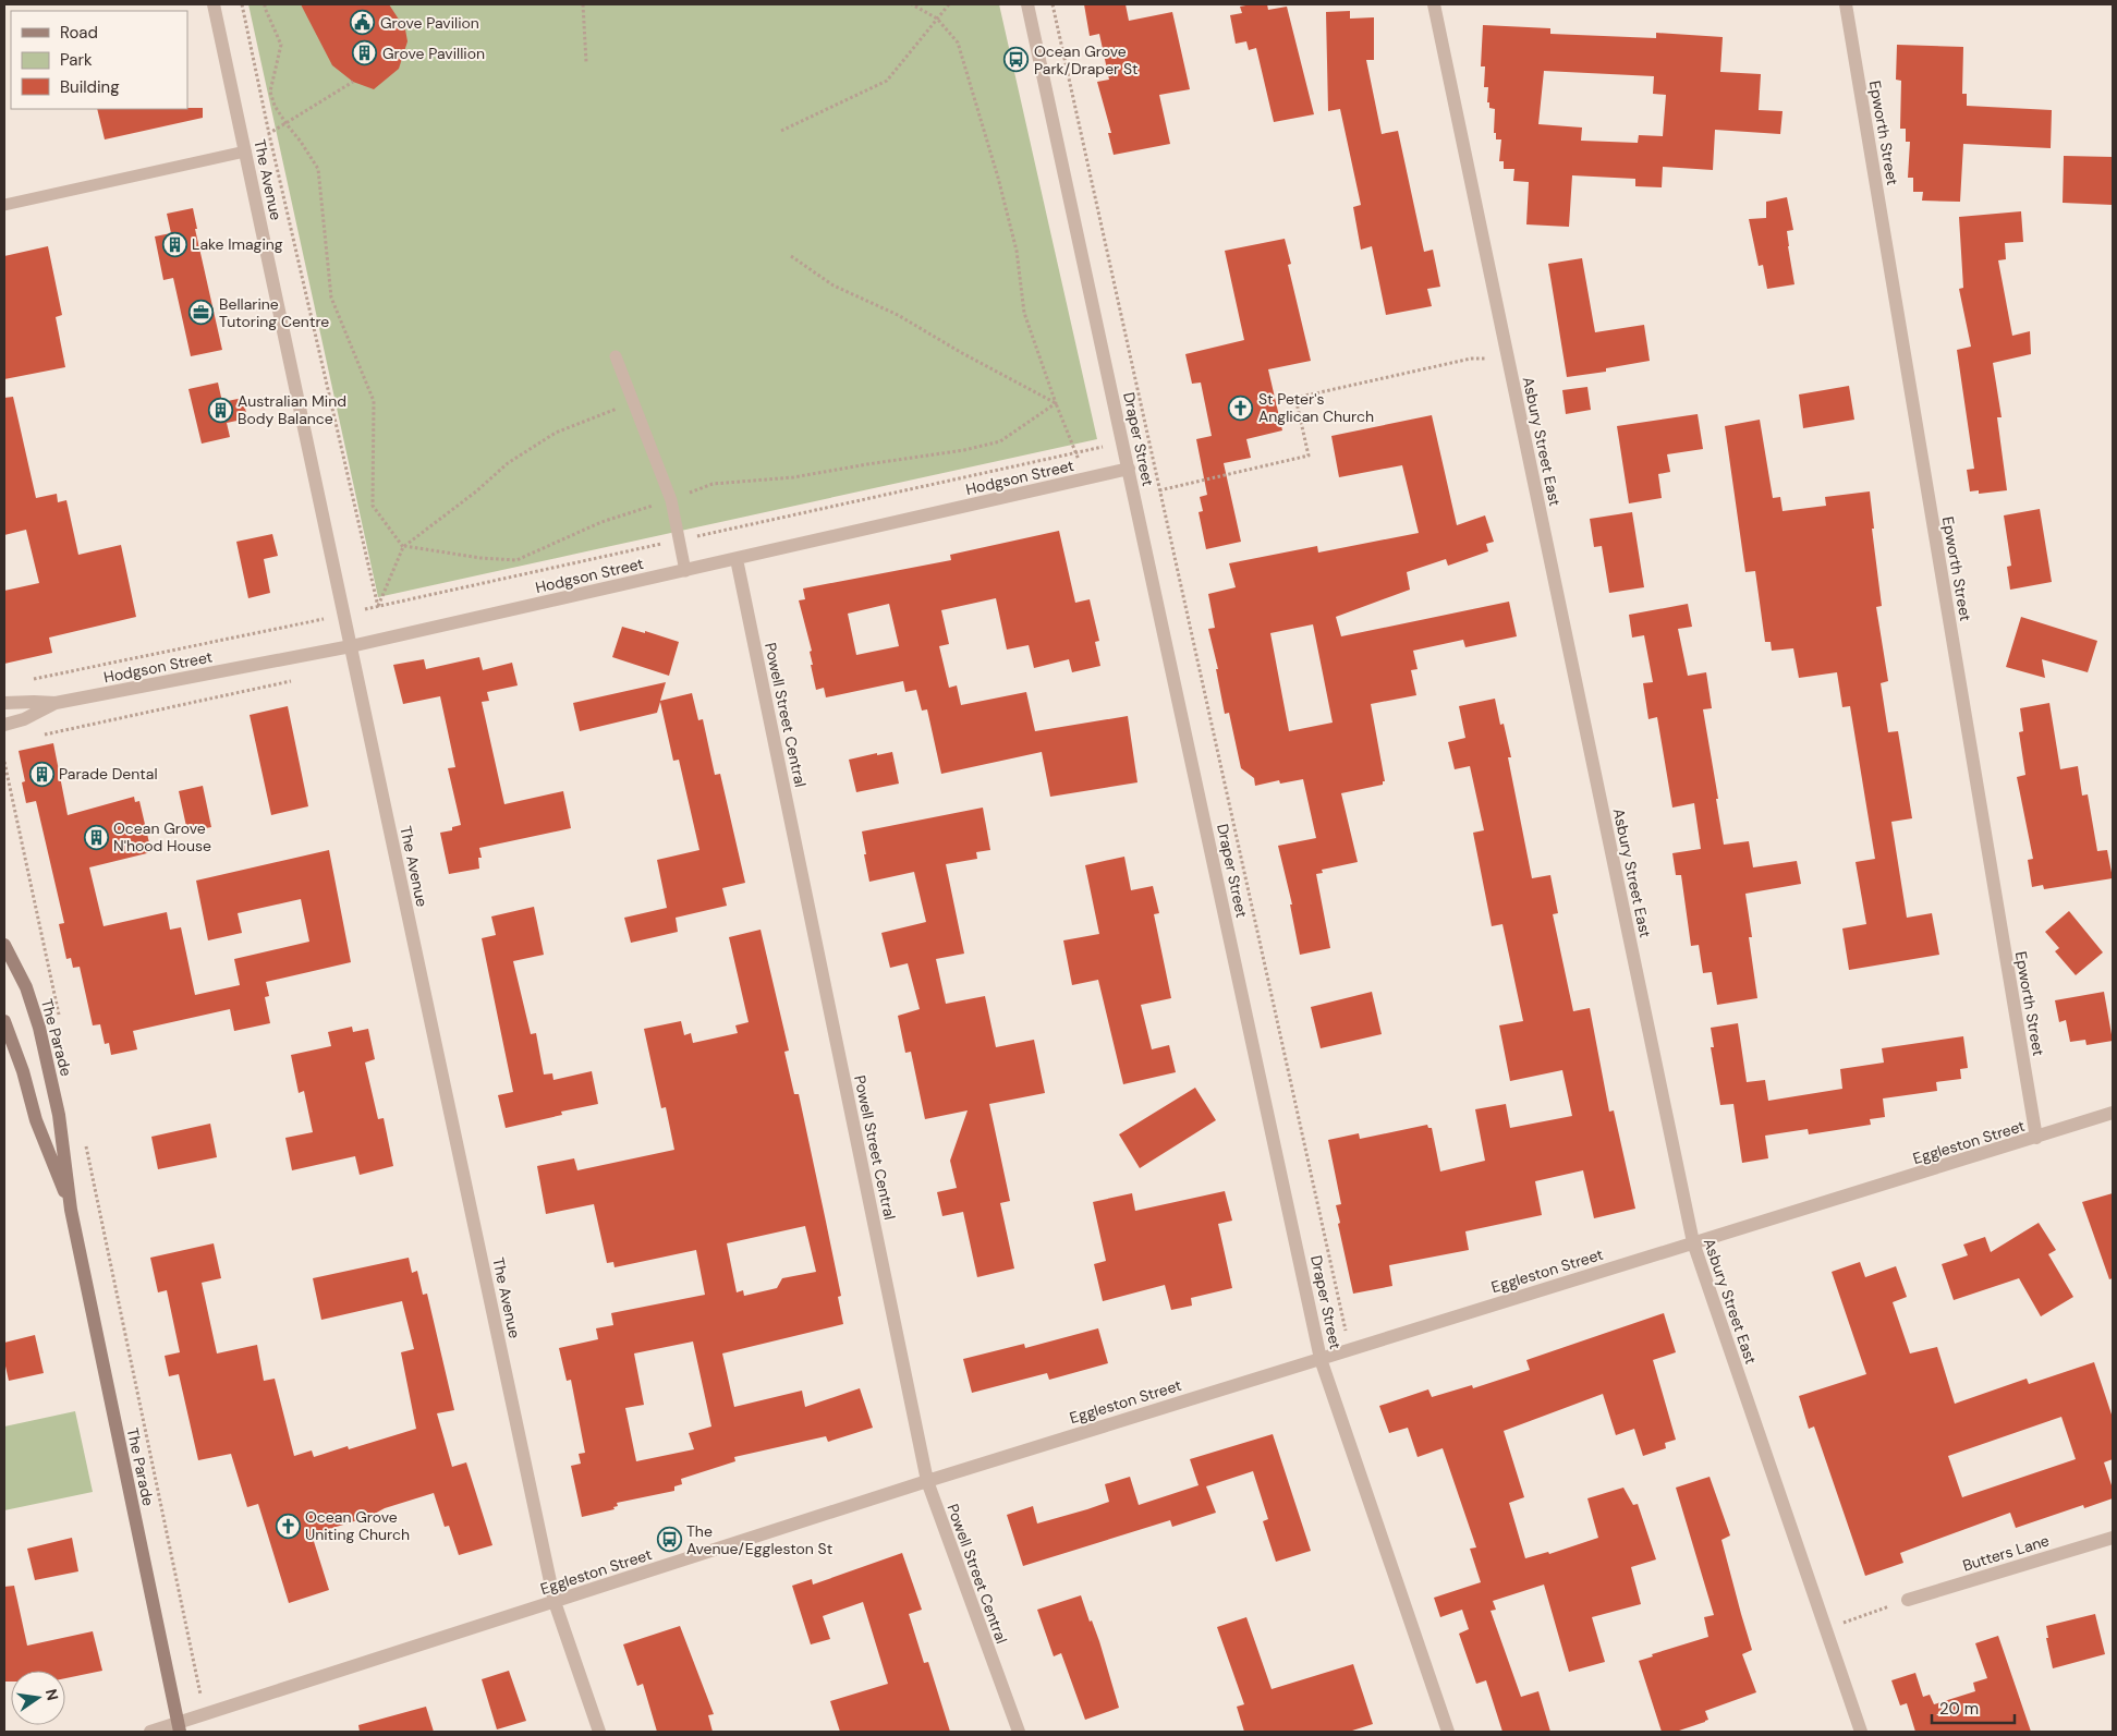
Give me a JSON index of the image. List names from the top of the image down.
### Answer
{
  "streets": {
    "main road": ["The Parade"],
    "street": [
      "Epworth Street",
      "The Avenue",
      "Draper Street",
      "Asbury Street East",
      "Hodgson Street",
      "Powell Street Central",
      "Eggleston Street",
      "Butters Lane"
    ]
  },
  "crossings": [
    ["Epworth Street", "Eggleston Street"],
    ["The Avenue", "Hodgson Street"],
    ["The Avenue", "Eggleston Street"],
    ["Draper Street", "Hodgson Street"],
    ["Draper Street", "Eggleston Street"],
    ["Asbury Street East", "Eggleston Street"],
    ["Hodgson Street", "Powell Street Central"],
    ["Powell Street Central", "Eggleston Street"],
    ["The Parade", "Eggleston Street"]
  ],
  "places": {
    "public building": ["Grove Pavilion"],
    "building": [
      "Grove Pavillion",
      "Lake Imaging",
      "Australian Mind Body Balance",
      "Parade Dental",
      "Ocean Grove N'hood House"
    ],
    "bus stop": ["Ocean Grove Park/Draper St", "The Avenue/Eggleston St"],
    "office": ["Bellarine Tutoring Centre"],
    "church": ["St Peter's Anglican Church", "Ocean Grove Uniting Church"]
  },
  "legend": ["Road", "Park", "Building"],
  "scale_bar": "20 m",
  "north": "right"
}
